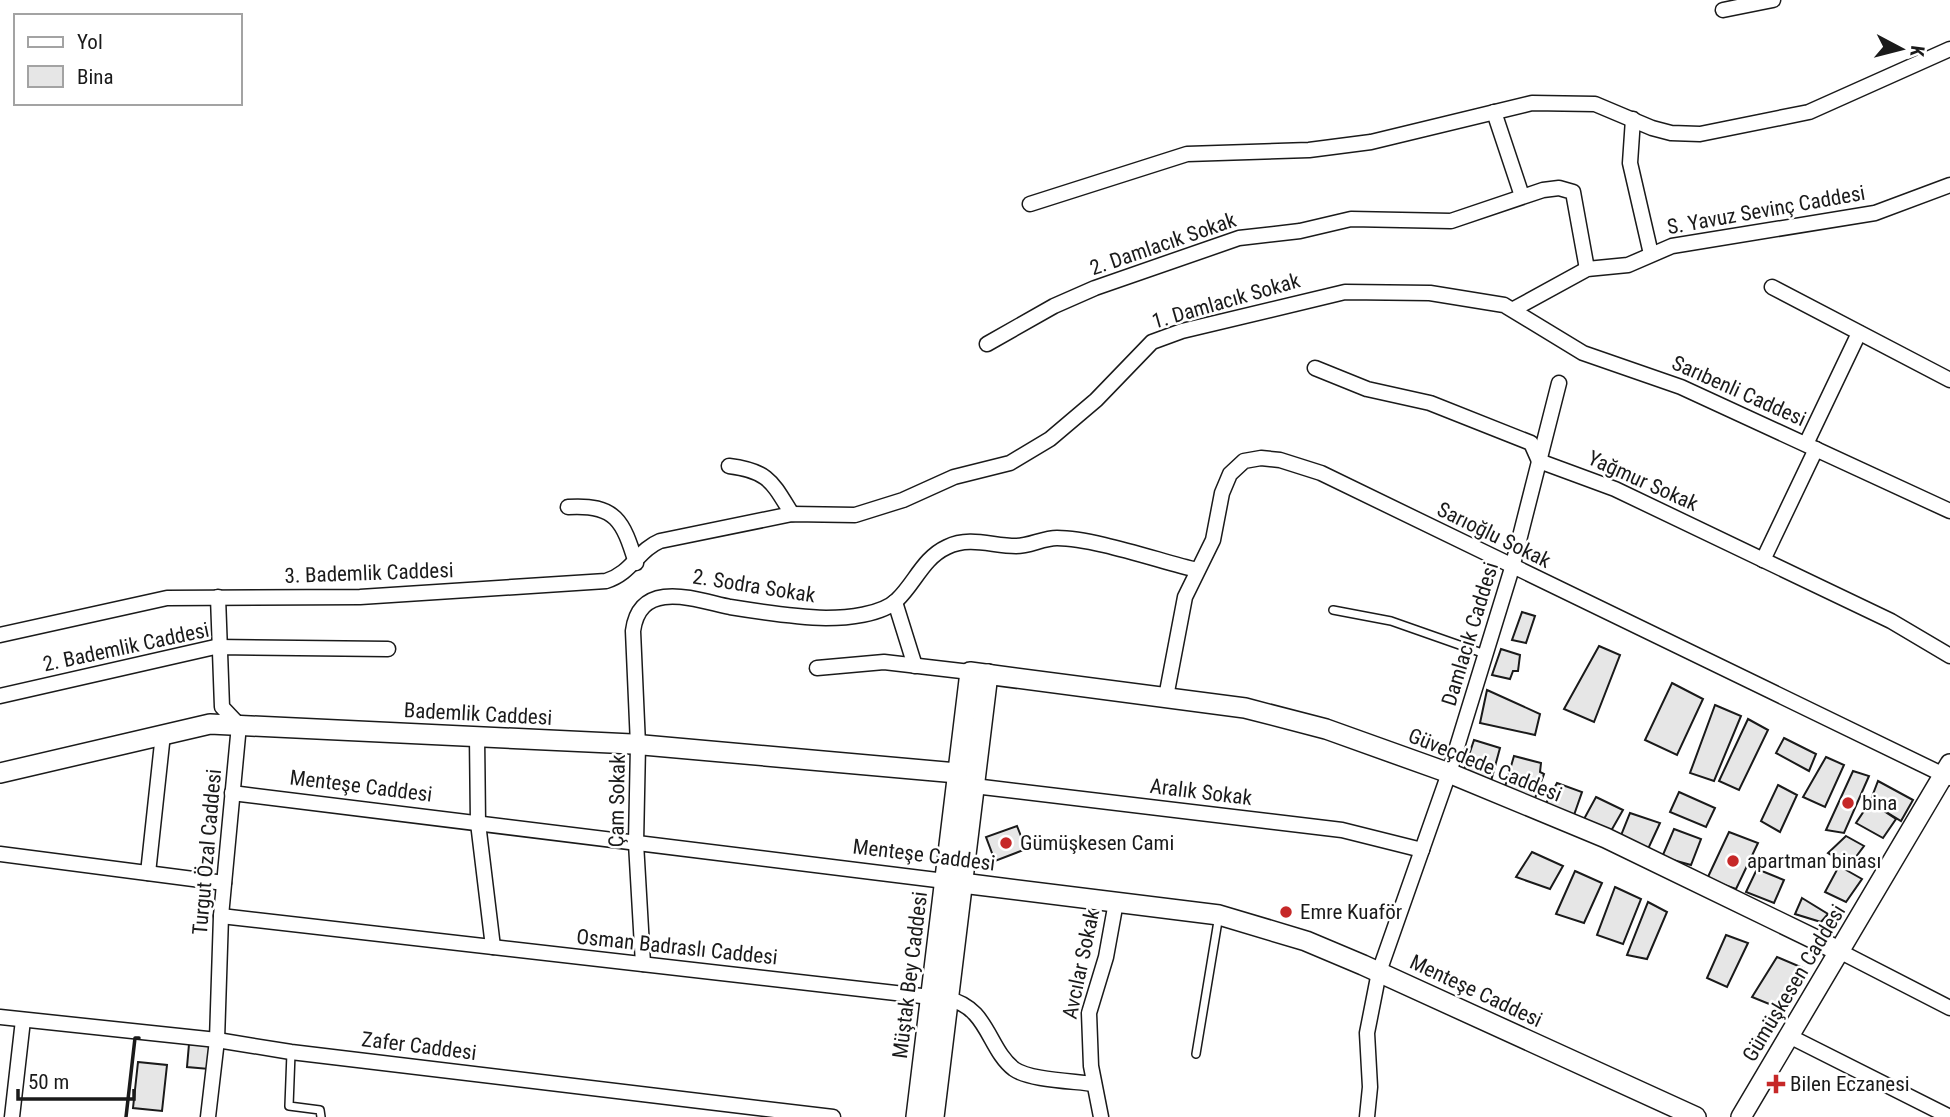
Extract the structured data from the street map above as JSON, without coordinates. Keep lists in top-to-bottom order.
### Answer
{
  "streets": {
    "street": [
      "S. Yavuz Sevinç Caddesi",
      "2. Damlacık Sokak",
      "1. Damlacık Sokak",
      "Sarıbenli Caddesi",
      "Yağmur Sokak",
      "Sarıoğlu Sokak",
      "3. Bademlik Caddesi",
      "2. Sodra Sokak",
      "Damlacık Caddesi",
      "2. Bademlik Caddesi",
      "Bademlik Caddesi",
      "Güveçdede Caddesi",
      "Menteşe Caddesi",
      "Aralık Sokak",
      "Çam Sokak",
      "Turgut Özal Caddesi",
      "Osman Badraslı Caddesi",
      "Avcılar Sokak",
      "Müştak Bey Caddesi",
      "Gümüşkesen Caddesi",
      "Zafer Caddesi"
    ]
  },
  "crossings": [
    ["S. Yavuz Sevinç Caddesi", "2. Damlacık Sokak"],
    ["S. Yavuz Sevinç Caddesi", "1. Damlacık Sokak"],
    ["S. Yavuz Sevinç Caddesi", "Sarıbenli Caddesi"],
    ["1. Damlacık Sokak", "Sarıbenli Caddesi"],
    ["1. Damlacık Sokak", "3. Bademlik Caddesi"],
    ["Yağmur Sokak", "Damlacık Caddesi"],
    ["Sarıoğlu Sokak", "Damlacık Caddesi"],
    ["Sarıoğlu Sokak", "Güveçdede Caddesi"],
    ["Sarıoğlu Sokak", "Gümüşkesen Caddesi"],
    ["2. Sodra Sokak", "Çam Sokak"],
    ["Damlacık Caddesi", "Güveçdede Caddesi"],
    ["Damlacık Caddesi", "Menteşe Caddesi"],
    ["Damlacık Caddesi", "Aralık Sokak"],
    ["Bademlik Caddesi", "Çam Sokak"],
    ["Bademlik Caddesi", "Turgut Özal Caddesi"],
    ["Bademlik Caddesi", "Müştak Bey Caddesi"],
    ["Güveçdede Caddesi", "Müştak Bey Caddesi"],
    ["Güveçdede Caddesi", "Gümüşkesen Caddesi"],
    ["Menteşe Caddesi", "Çam Sokak"],
    ["Menteşe Caddesi", "Turgut Özal Caddesi"],
    ["Menteşe Caddesi", "Avcılar Sokak"],
    ["Menteşe Caddesi", "Müştak Bey Caddesi"],
    ["Aralık Sokak", "Müştak Bey Caddesi"],
    ["Çam Sokak", "Osman Badraslı Caddesi"],
    ["Turgut Özal Caddesi", "Osman Badraslı Caddesi"],
    ["Turgut Özal Caddesi", "Zafer Caddesi"],
    ["Osman Badraslı Caddesi", "Avcılar Sokak"],
    ["Osman Badraslı Caddesi", "Müştak Bey Caddesi"]
  ],
  "places": {
    "other": [
      "bina",
      "Gümüşkesen Cami",
      "apartman binası",
      "Emre Kuaför"
    ],
    "health": ["Bilen Eczanesi"]
  },
  "legend": ["Yol", "Bina"],
  "scale_bar": "50 m",
  "north": "right"
}
